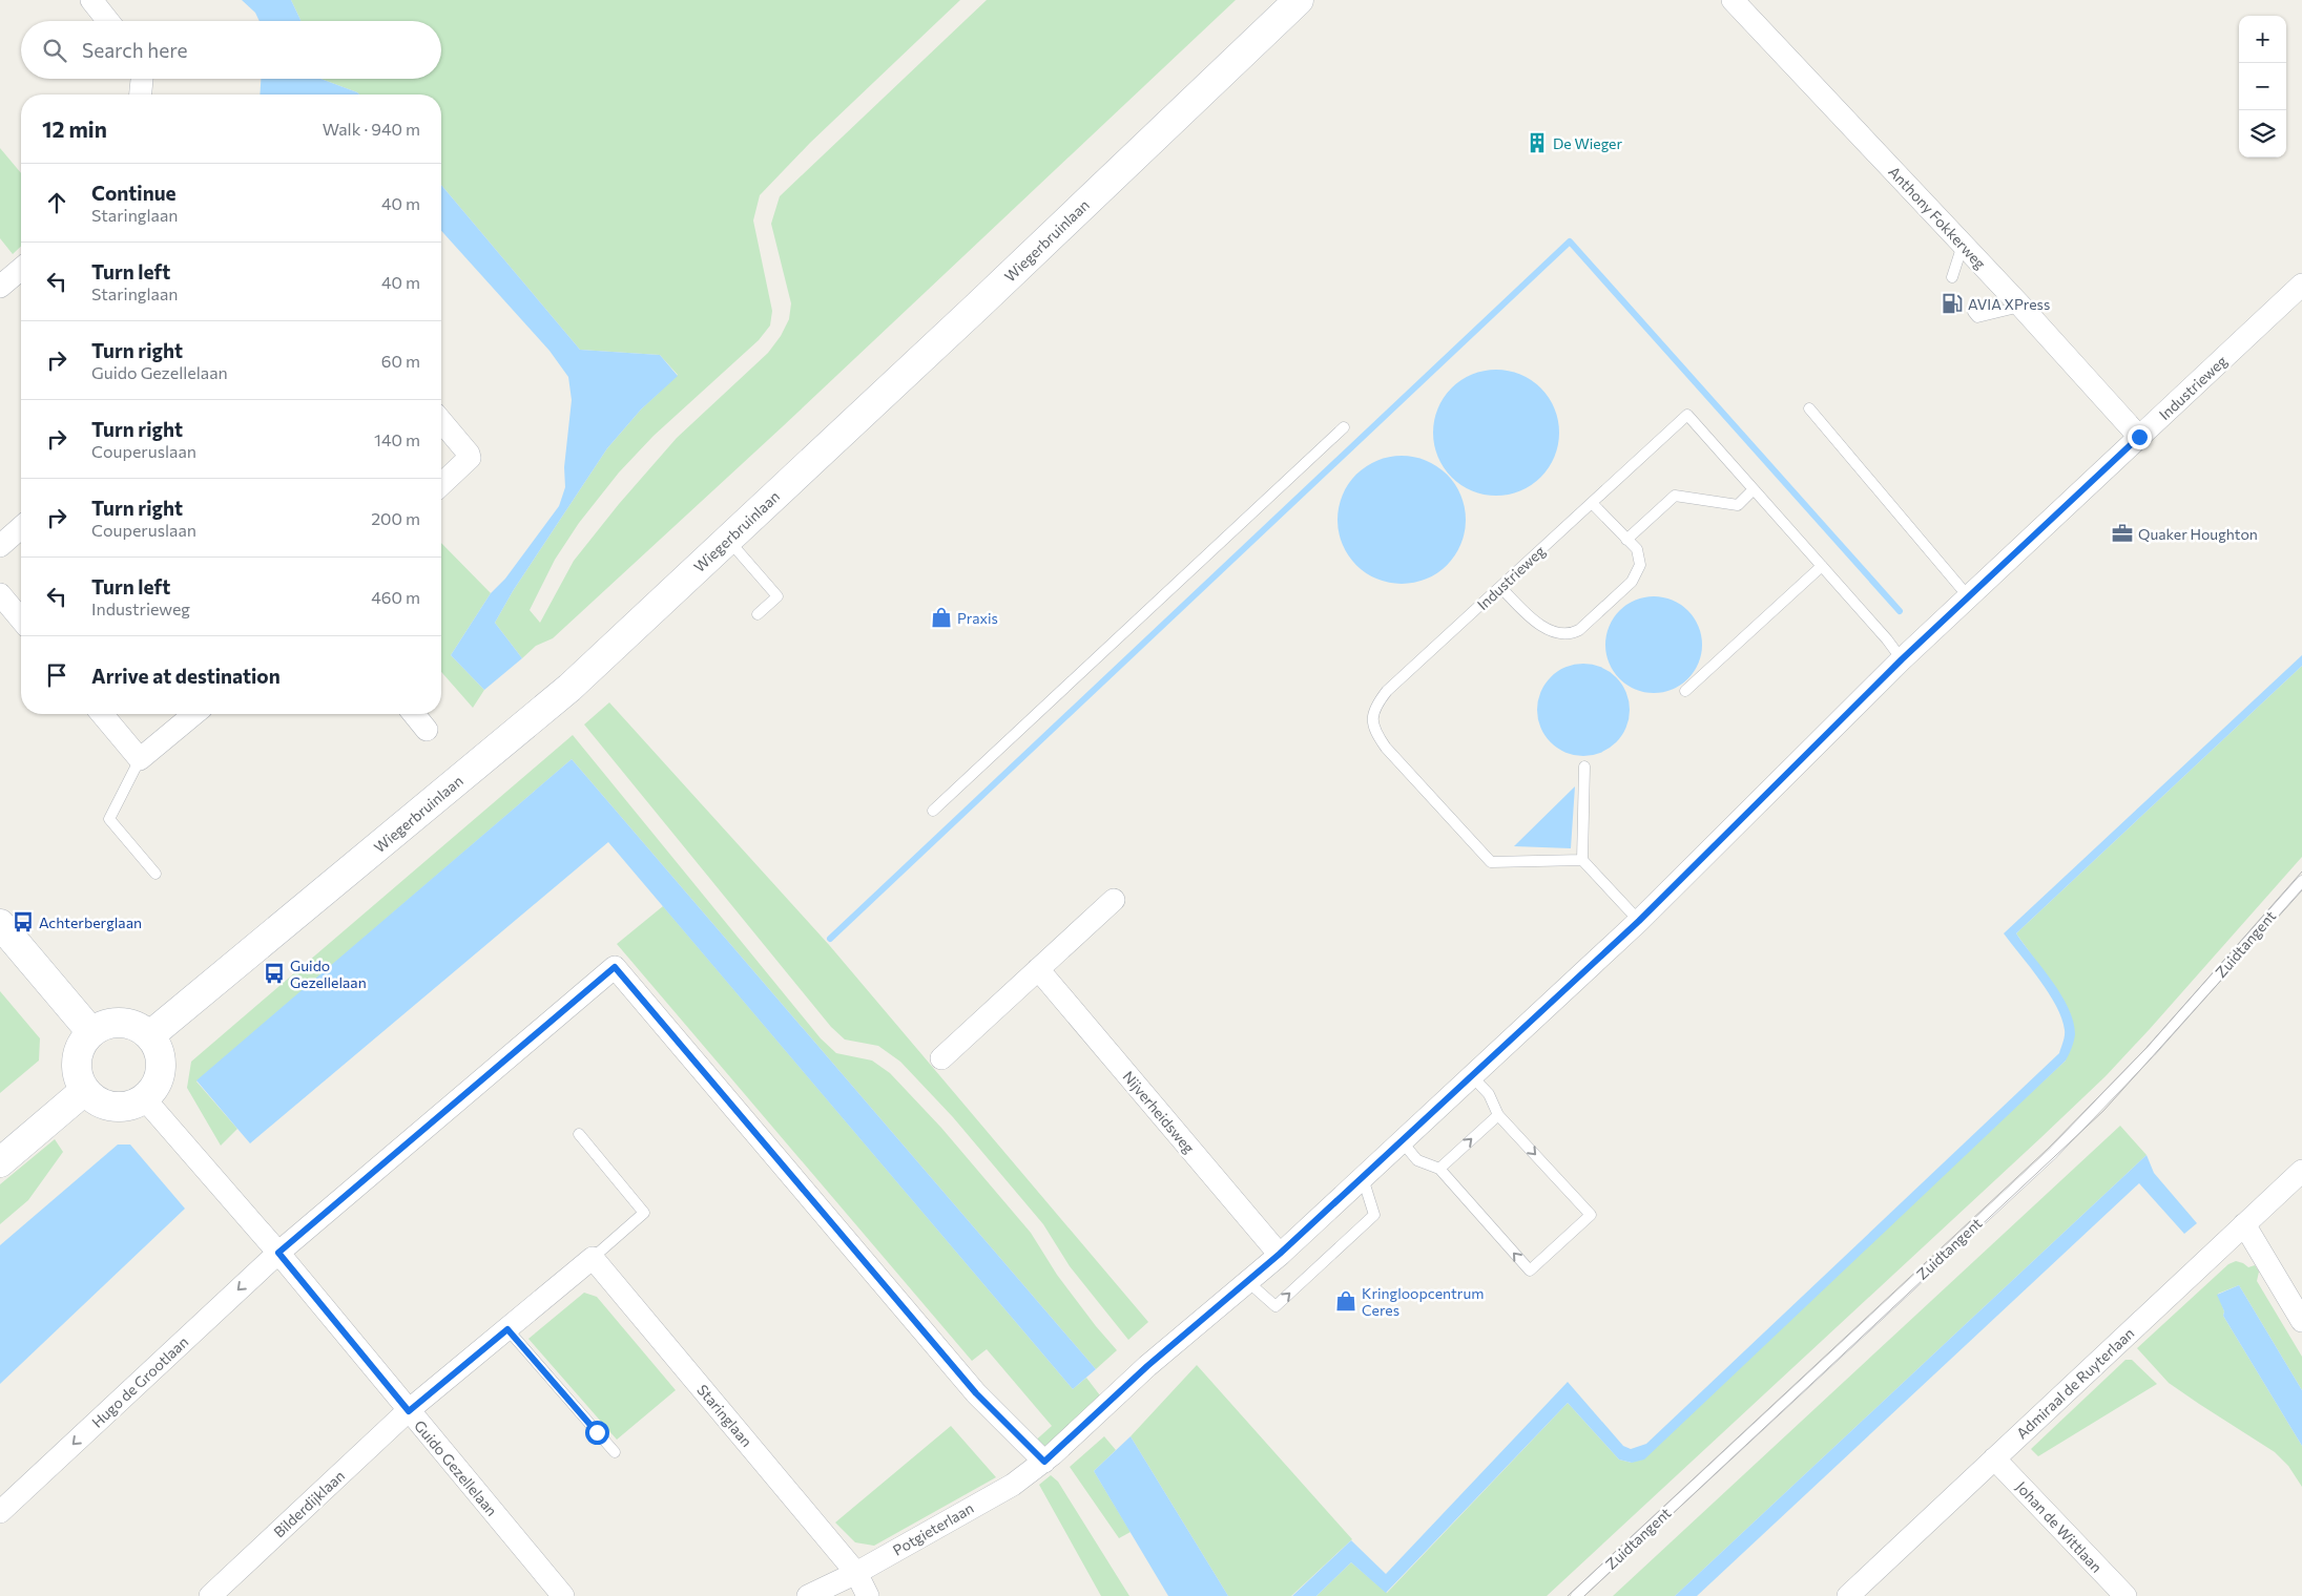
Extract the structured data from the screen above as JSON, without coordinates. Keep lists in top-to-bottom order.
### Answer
{
  "streets": {
    "street": [
      "Anthony Fokkerweg",
      "Wiegerbruinlaan",
      "Industrieweg",
      "Nijverheidsweg",
      "Hugo de Grootlaan",
      "Admiraal de Ruyterlaan",
      "Staringlaan",
      "Guido Gezellelaan",
      "Bilderdijklaan",
      "Johan de Wittlaan",
      "Potgieterlaan"
    ],
    "lane": ["Zuidtangent"]
  },
  "crossings": [
    ["Anthony Fokkerweg", "Industrieweg"],
    ["Wiegerbruinlaan", "Guido Gezellelaan"],
    ["Industrieweg", "Nijverheidsweg"],
    ["Industrieweg", "Hugo de Grootlaan"],
    ["Industrieweg", "Potgieterlaan"],
    ["Hugo de Grootlaan", "Guido Gezellelaan"],
    ["Hugo de Grootlaan", "Potgieterlaan"],
    ["Admiraal de Ruyterlaan", "Johan de Wittlaan"],
    ["Staringlaan", "Potgieterlaan"],
    ["Guido Gezellelaan", "Bilderdijklaan"]
  ],
  "places": {
    "building": ["De Wieger"],
    "fuel station": ["AVIA XPress"],
    "office": ["Quaker Houghton"],
    "shop": ["Praxis", "Kringloopcentrum Ceres"],
    "bus stop": ["Achterberglaan", "Guido Gezellelaan"]
  },
  "page": {
    "map_buttons": ["+", "−"],
    "search": "Search here",
    "heading": ["12 min", "Walk · 940 m"],
    "list": [
      ["Continue", "Staringlaan", "40 m"],
      ["Turn left", "Staringlaan", "40 m"],
      ["Turn right", "Guido Gezellelaan", "60 m"],
      ["Turn right", "Couperuslaan", "140 m"],
      ["Turn right", "Couperuslaan", "200 m"],
      ["Turn left", "Industrieweg", "460 m"],
      "Arrive at destination"
    ]
  }
}
